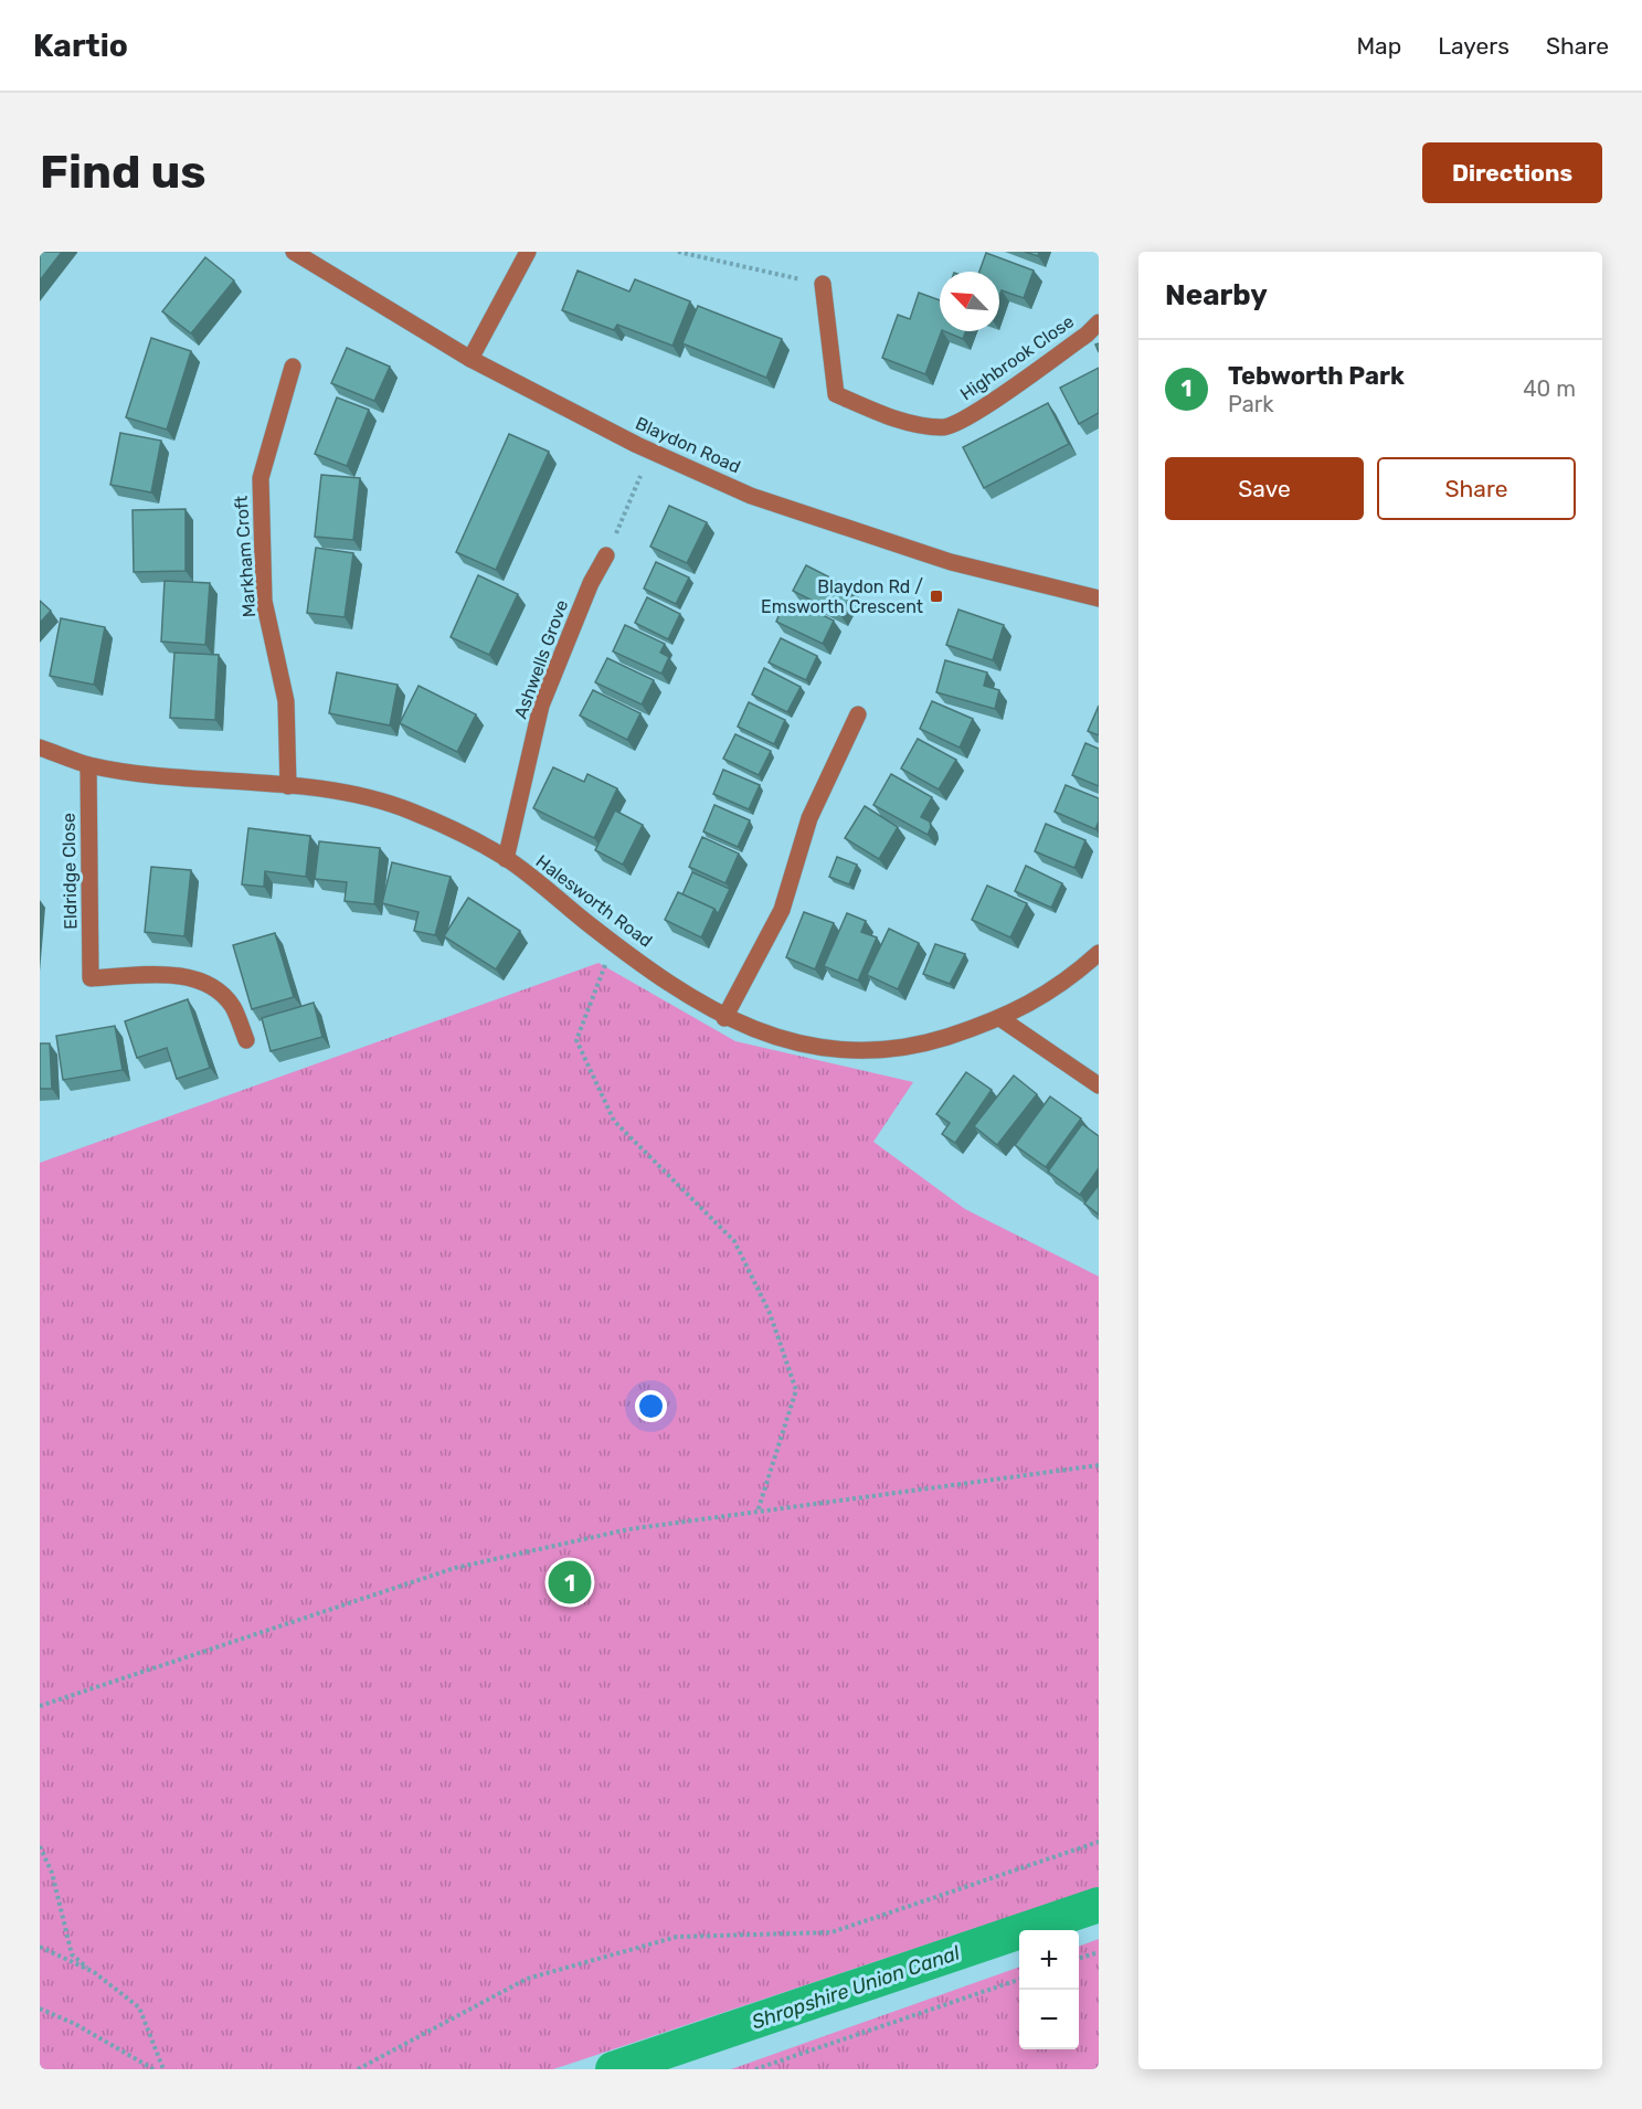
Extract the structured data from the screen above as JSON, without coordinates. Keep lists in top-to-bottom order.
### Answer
{
  "streets": {
    "street": [
      "Highbrook Close",
      "Blaydon Road",
      "Markham Croft",
      "Ashwells Grove",
      "Eldridge Close",
      "Halesworth Road"
    ]
  },
  "crossings": [
    ["Markham Croft", "Halesworth Road"],
    ["Ashwells Grove", "Halesworth Road"],
    ["Eldridge Close", "Halesworth Road"]
  ],
  "water": ["Shropshire Union Canal"],
  "places": {
    "transit": ["Blaydon Rd / Emsworth Crescent"]
  },
  "north": "top left",
  "page": {
    "header": "Kartio",
    "nav": ["Map", "Layers", "Share"],
    "buttons": [
      "Directions",
      ["Save", "Share"]
    ],
    "title": "Find us",
    "heading": "Nearby",
    "list": [
      {
        "mark": "1",
        "name": "Tebworth Park",
        "note": "Park",
        "value": "40 m"
      }
    ],
    "pins": "1",
    "map_buttons": ["+", "−"]
  }
}
